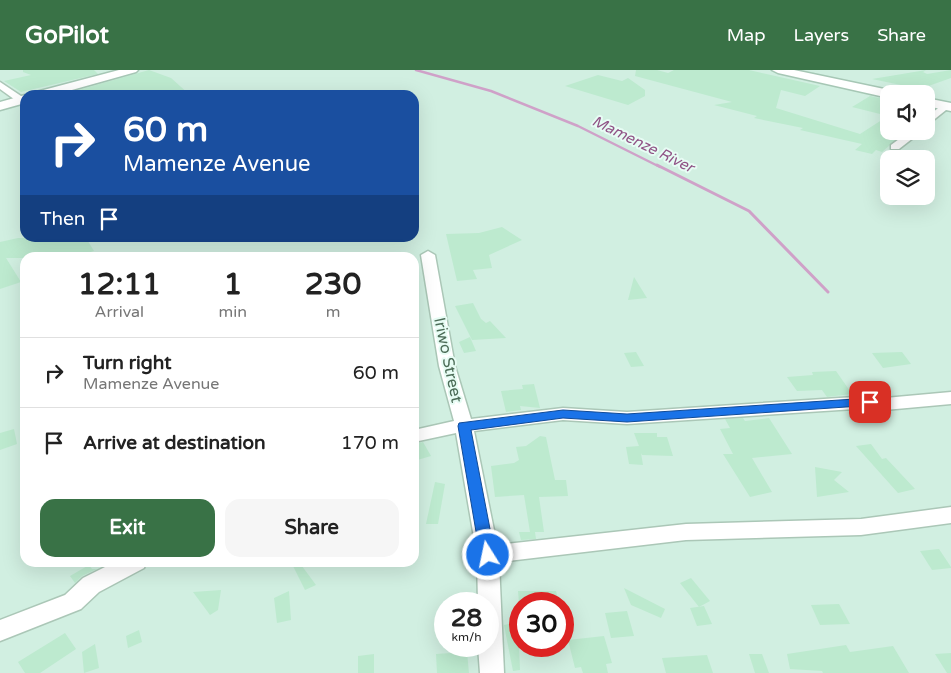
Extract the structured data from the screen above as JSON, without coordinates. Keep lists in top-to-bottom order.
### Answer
{
  "streets": {
    "street": ["Iriwo Street"]
  },
  "water": ["Mamenze River"],
  "page": {
    "header": "GoPilot",
    "nav": ["Map", "Layers", "Share"],
    "turn": ["60 m", "Mamenze Avenue"],
    "then": "Then",
    "eta": [
      "12:11",
      "Arrival",
      "1",
      "min",
      "230",
      "m"
    ],
    "list": [
      {
        "name": "Turn right",
        "note": "Mamenze Avenue",
        "value": "60 m"
      },
      {
        "name": "Arrive at destination",
        "value": "170 m"
      }
    ],
    "buttons": ["Exit", "Share"],
    "speed": "28 km/h",
    "limit": "30"
  }
}
